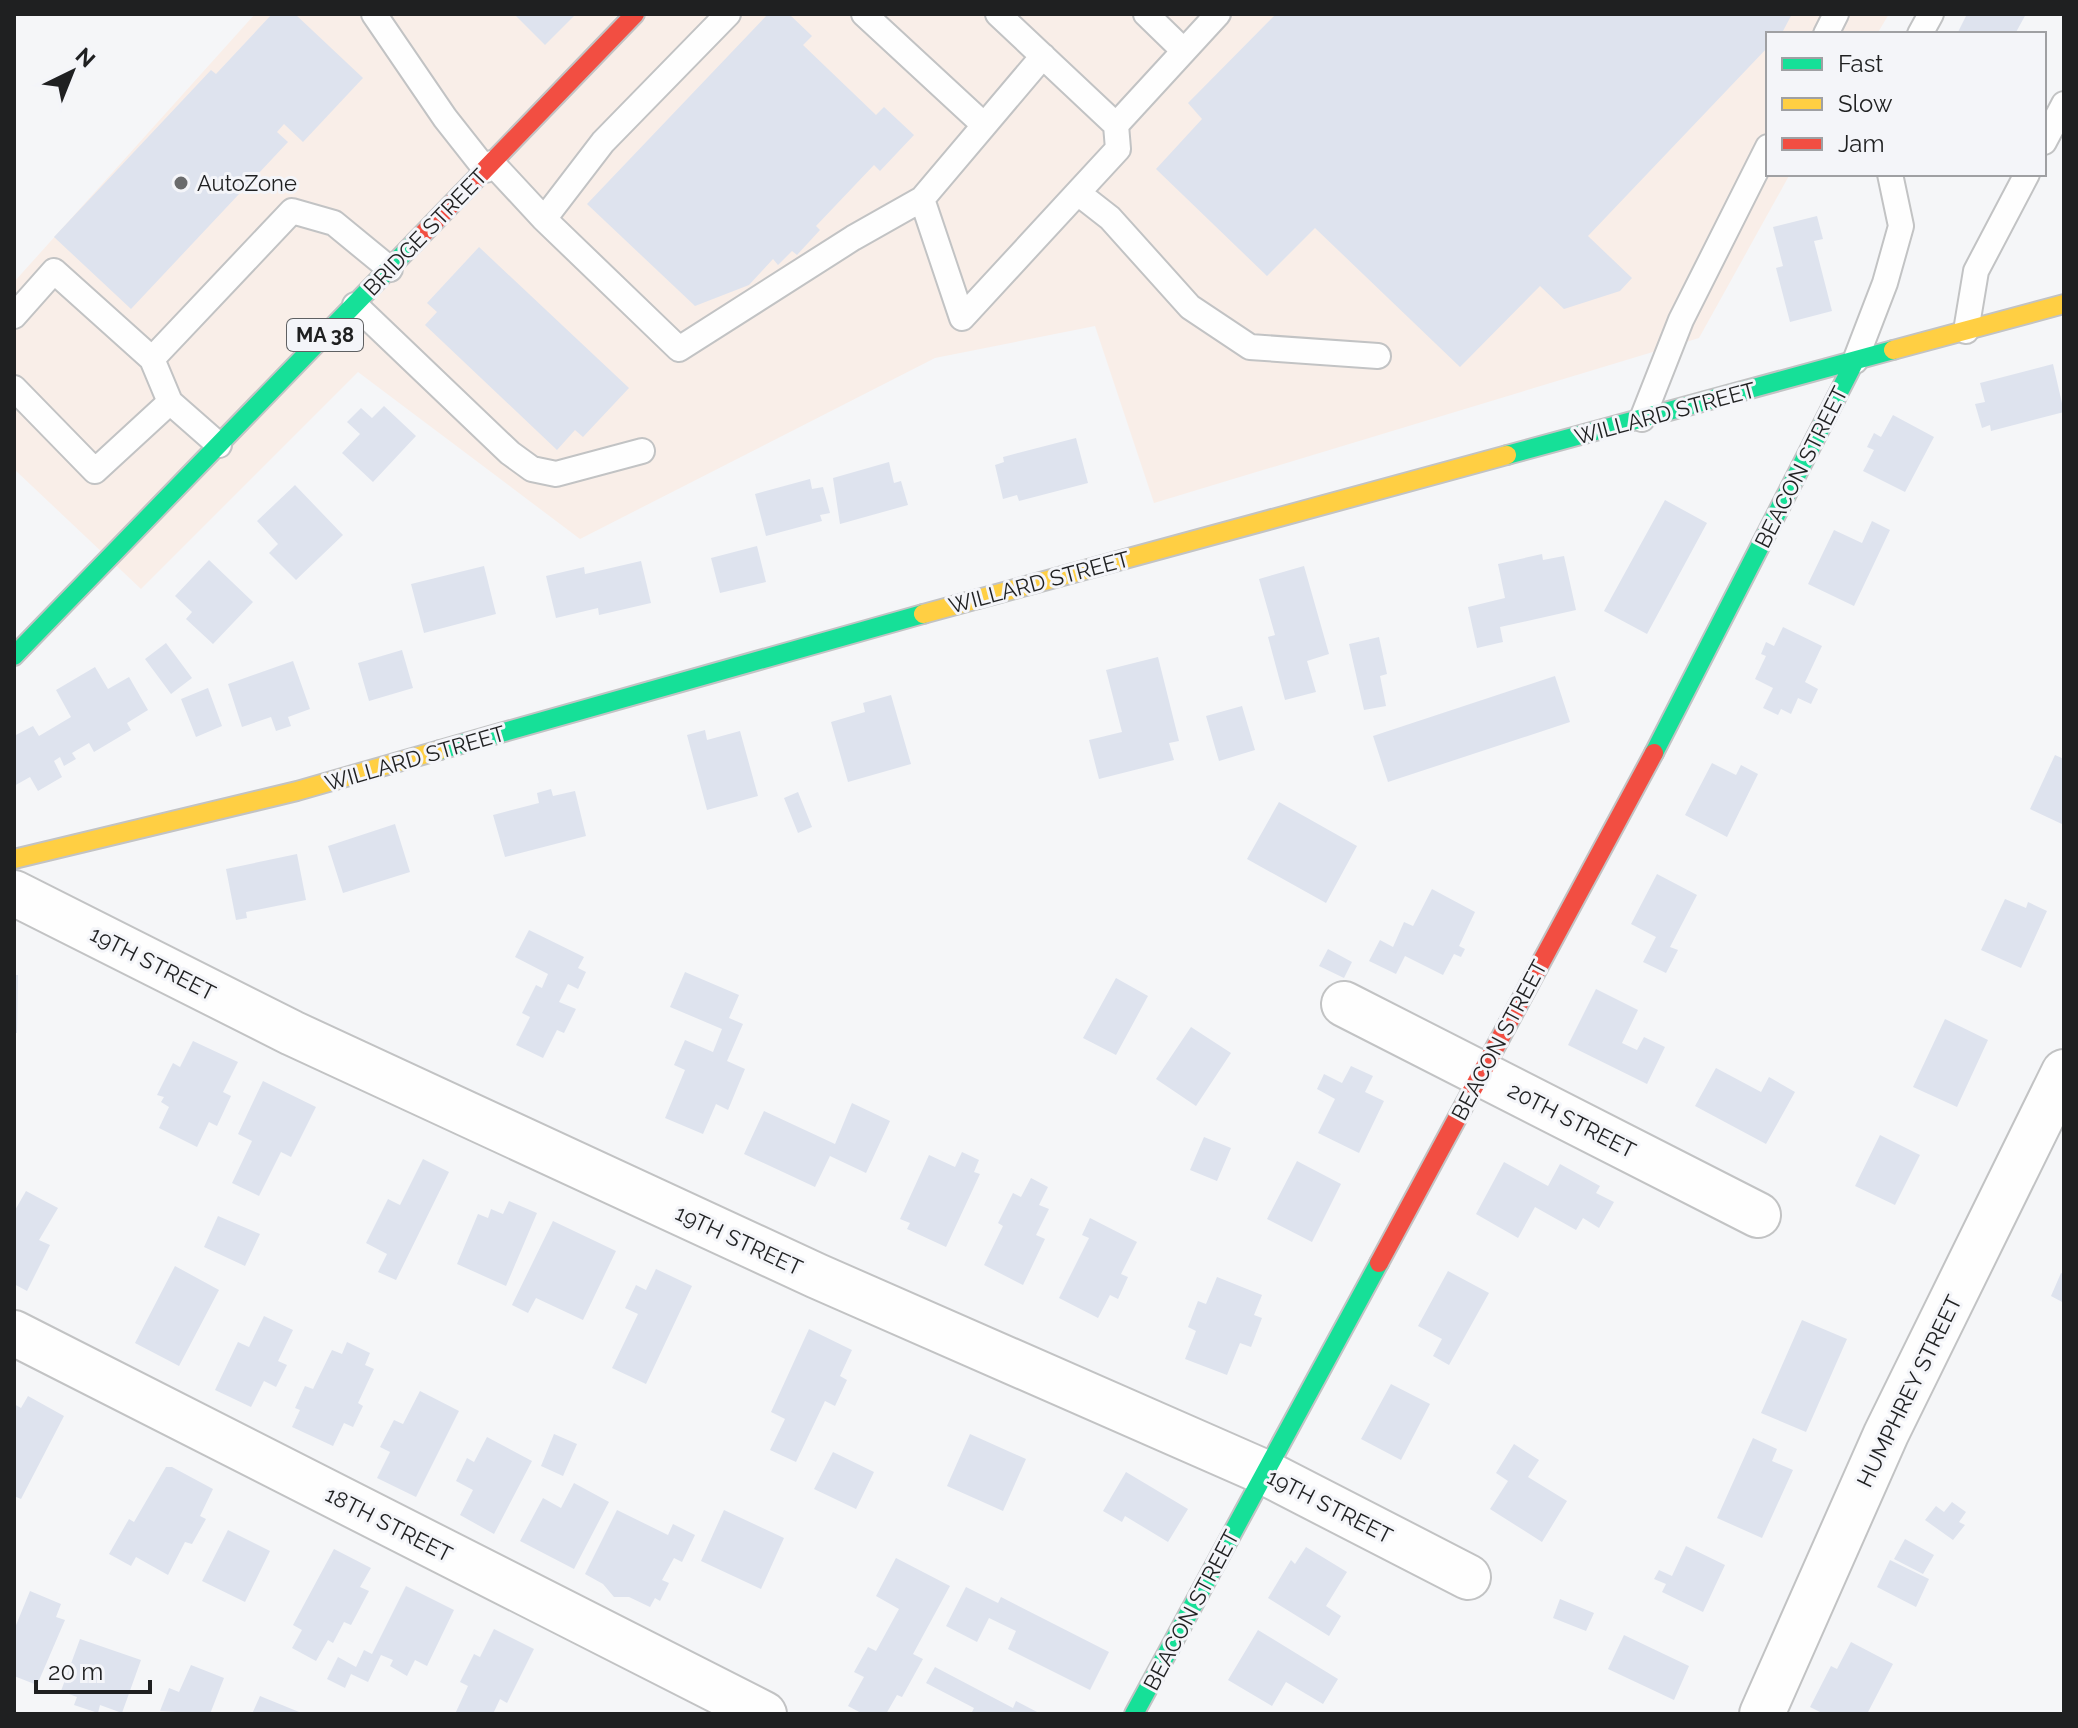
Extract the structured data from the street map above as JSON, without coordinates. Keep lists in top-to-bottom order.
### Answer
{
  "streets": {
    "main road": [
      "BRIDGE STREET",
      "MA 38",
      "WILLARD STREET",
      "BEACON STREET"
    ],
    "street": [
      "19TH STREET",
      "20TH STREET",
      "HUMPHREY STREET",
      "18TH STREET"
    ]
  },
  "crossings": [
    ["WILLARD STREET", "BEACON STREET"],
    ["BEACON STREET", "19TH STREET"],
    ["BEACON STREET", "20TH STREET"]
  ],
  "places": ["AutoZone"],
  "legend": ["Fast", "Slow", "Jam"],
  "scale_bar": "20 m",
  "north": "top right"
}
